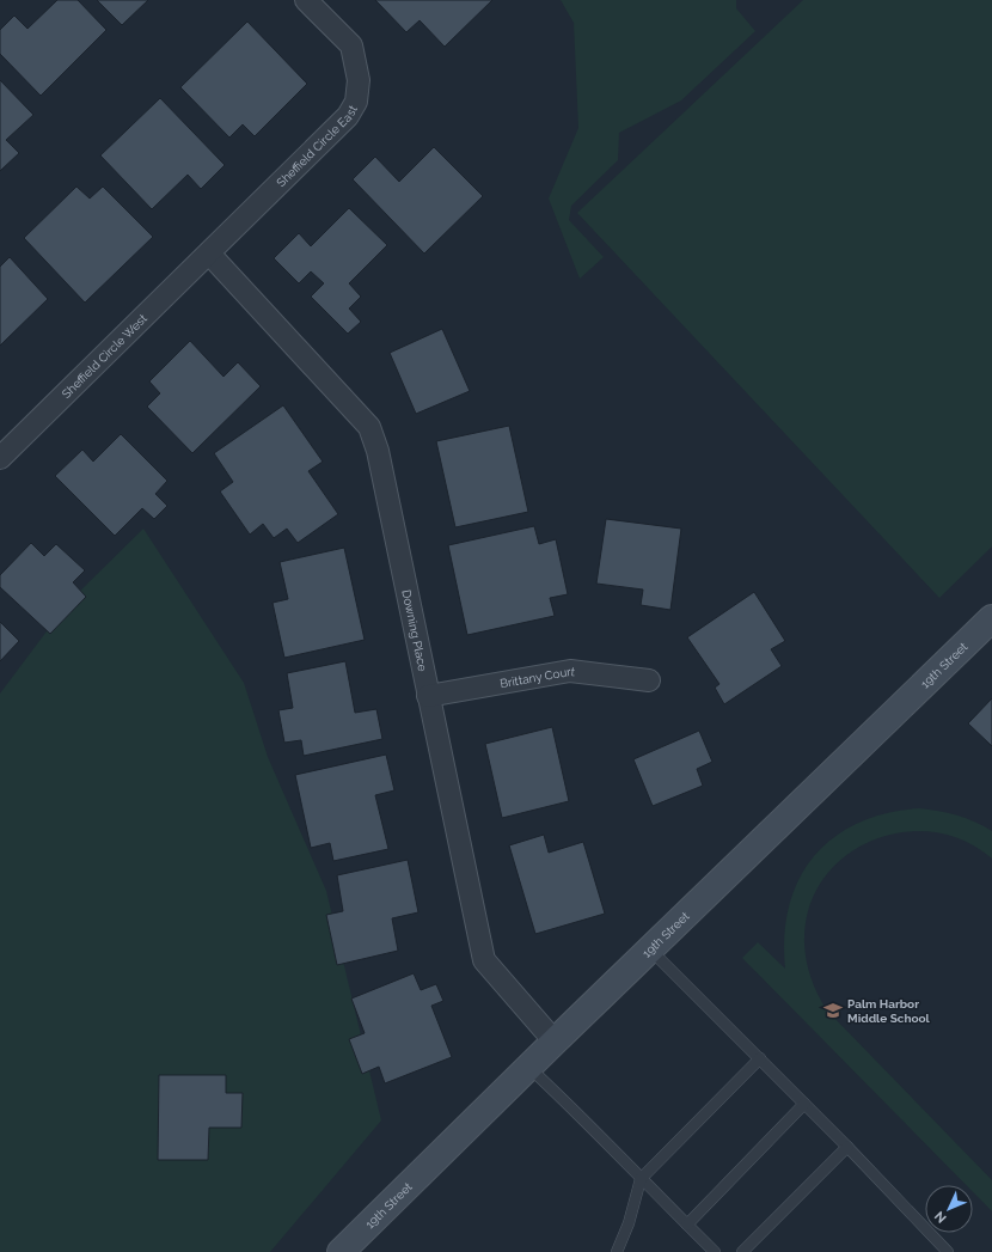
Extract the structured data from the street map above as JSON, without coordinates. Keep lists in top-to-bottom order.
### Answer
{
  "streets": {
    "street": [
      "Sheffield Circle East",
      "Sheffield Circle West",
      "Downing Place",
      "19th Street",
      "Brittany Court"
    ]
  },
  "crossings": [
    ["Sheffield Circle East", "Sheffield Circle West"],
    ["Sheffield Circle East", "Downing Place"],
    ["Sheffield Circle West", "Downing Place"],
    ["Downing Place", "19th Street"],
    ["Downing Place", "Brittany Court"]
  ],
  "places": {
    "school or university": ["Palm Harbor Middle School"]
  },
  "north": "bottom left"
}
